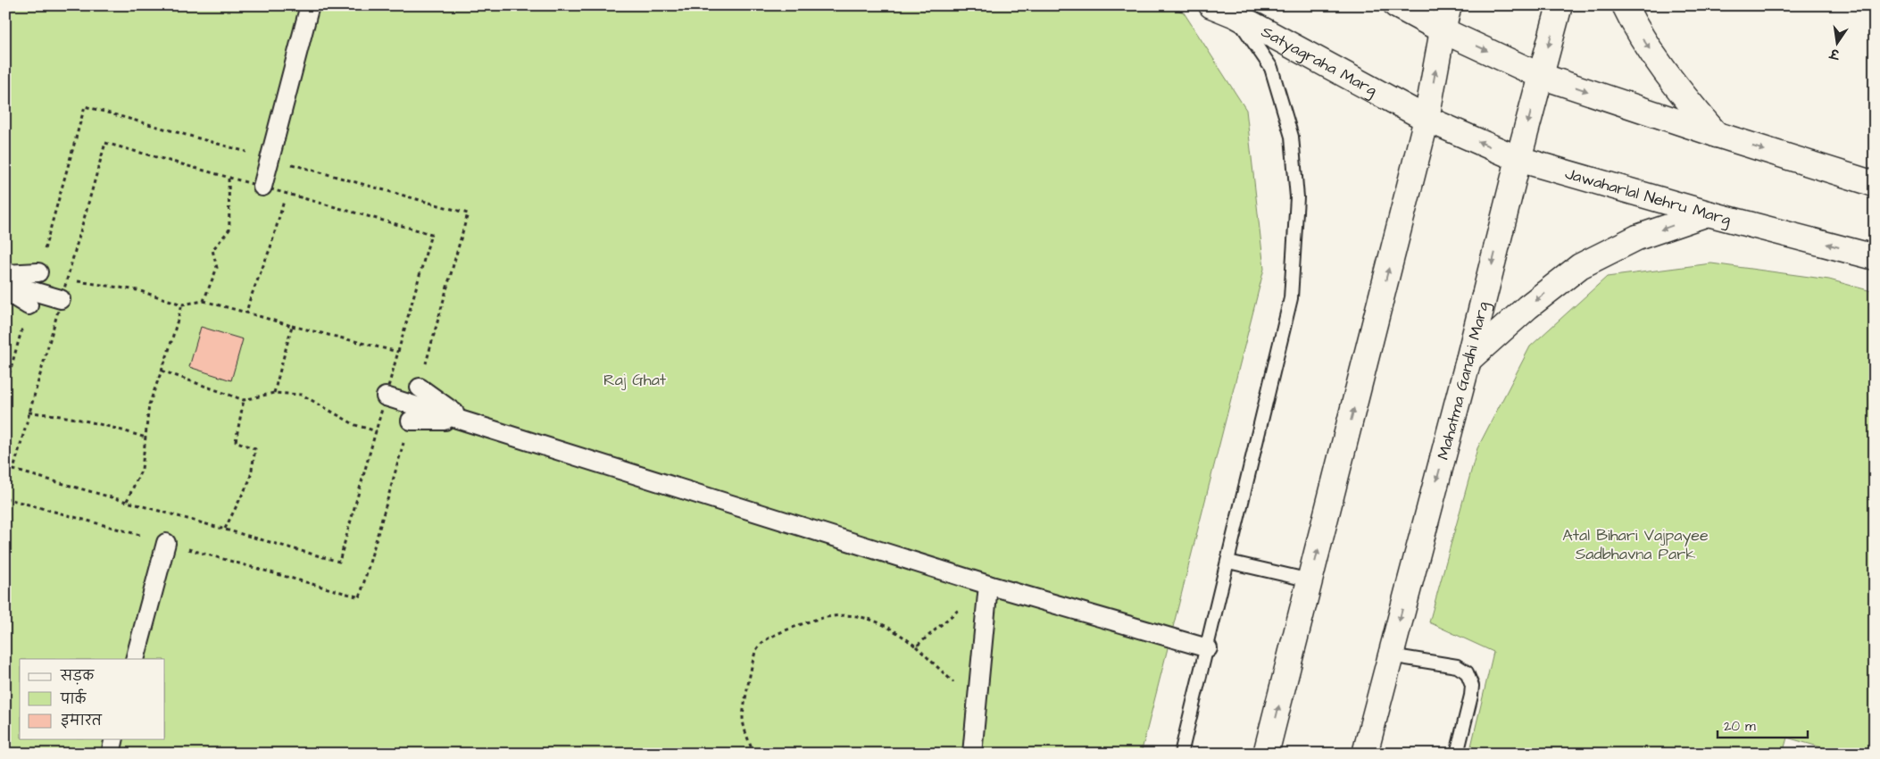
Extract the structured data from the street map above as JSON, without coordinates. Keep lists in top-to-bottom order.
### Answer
{
  "streets": {
    "main road": ["Satyagraha Marg", "Jawaharlal Nehru Marg", "Mahatma Gandhi Marg"]
  },
  "crossings": [
    ["Satyagraha Marg", "Jawaharlal Nehru Marg"],
    ["Jawaharlal Nehru Marg", "Mahatma Gandhi Marg"]
  ],
  "parks": ["Raj Ghat", "Atal Bihari Vajpayee Sadbhavna Park"],
  "legend": ["सड़क", "पार्क", "इमारत"],
  "scale_bar": "20 m",
  "north": "bottom"
}
